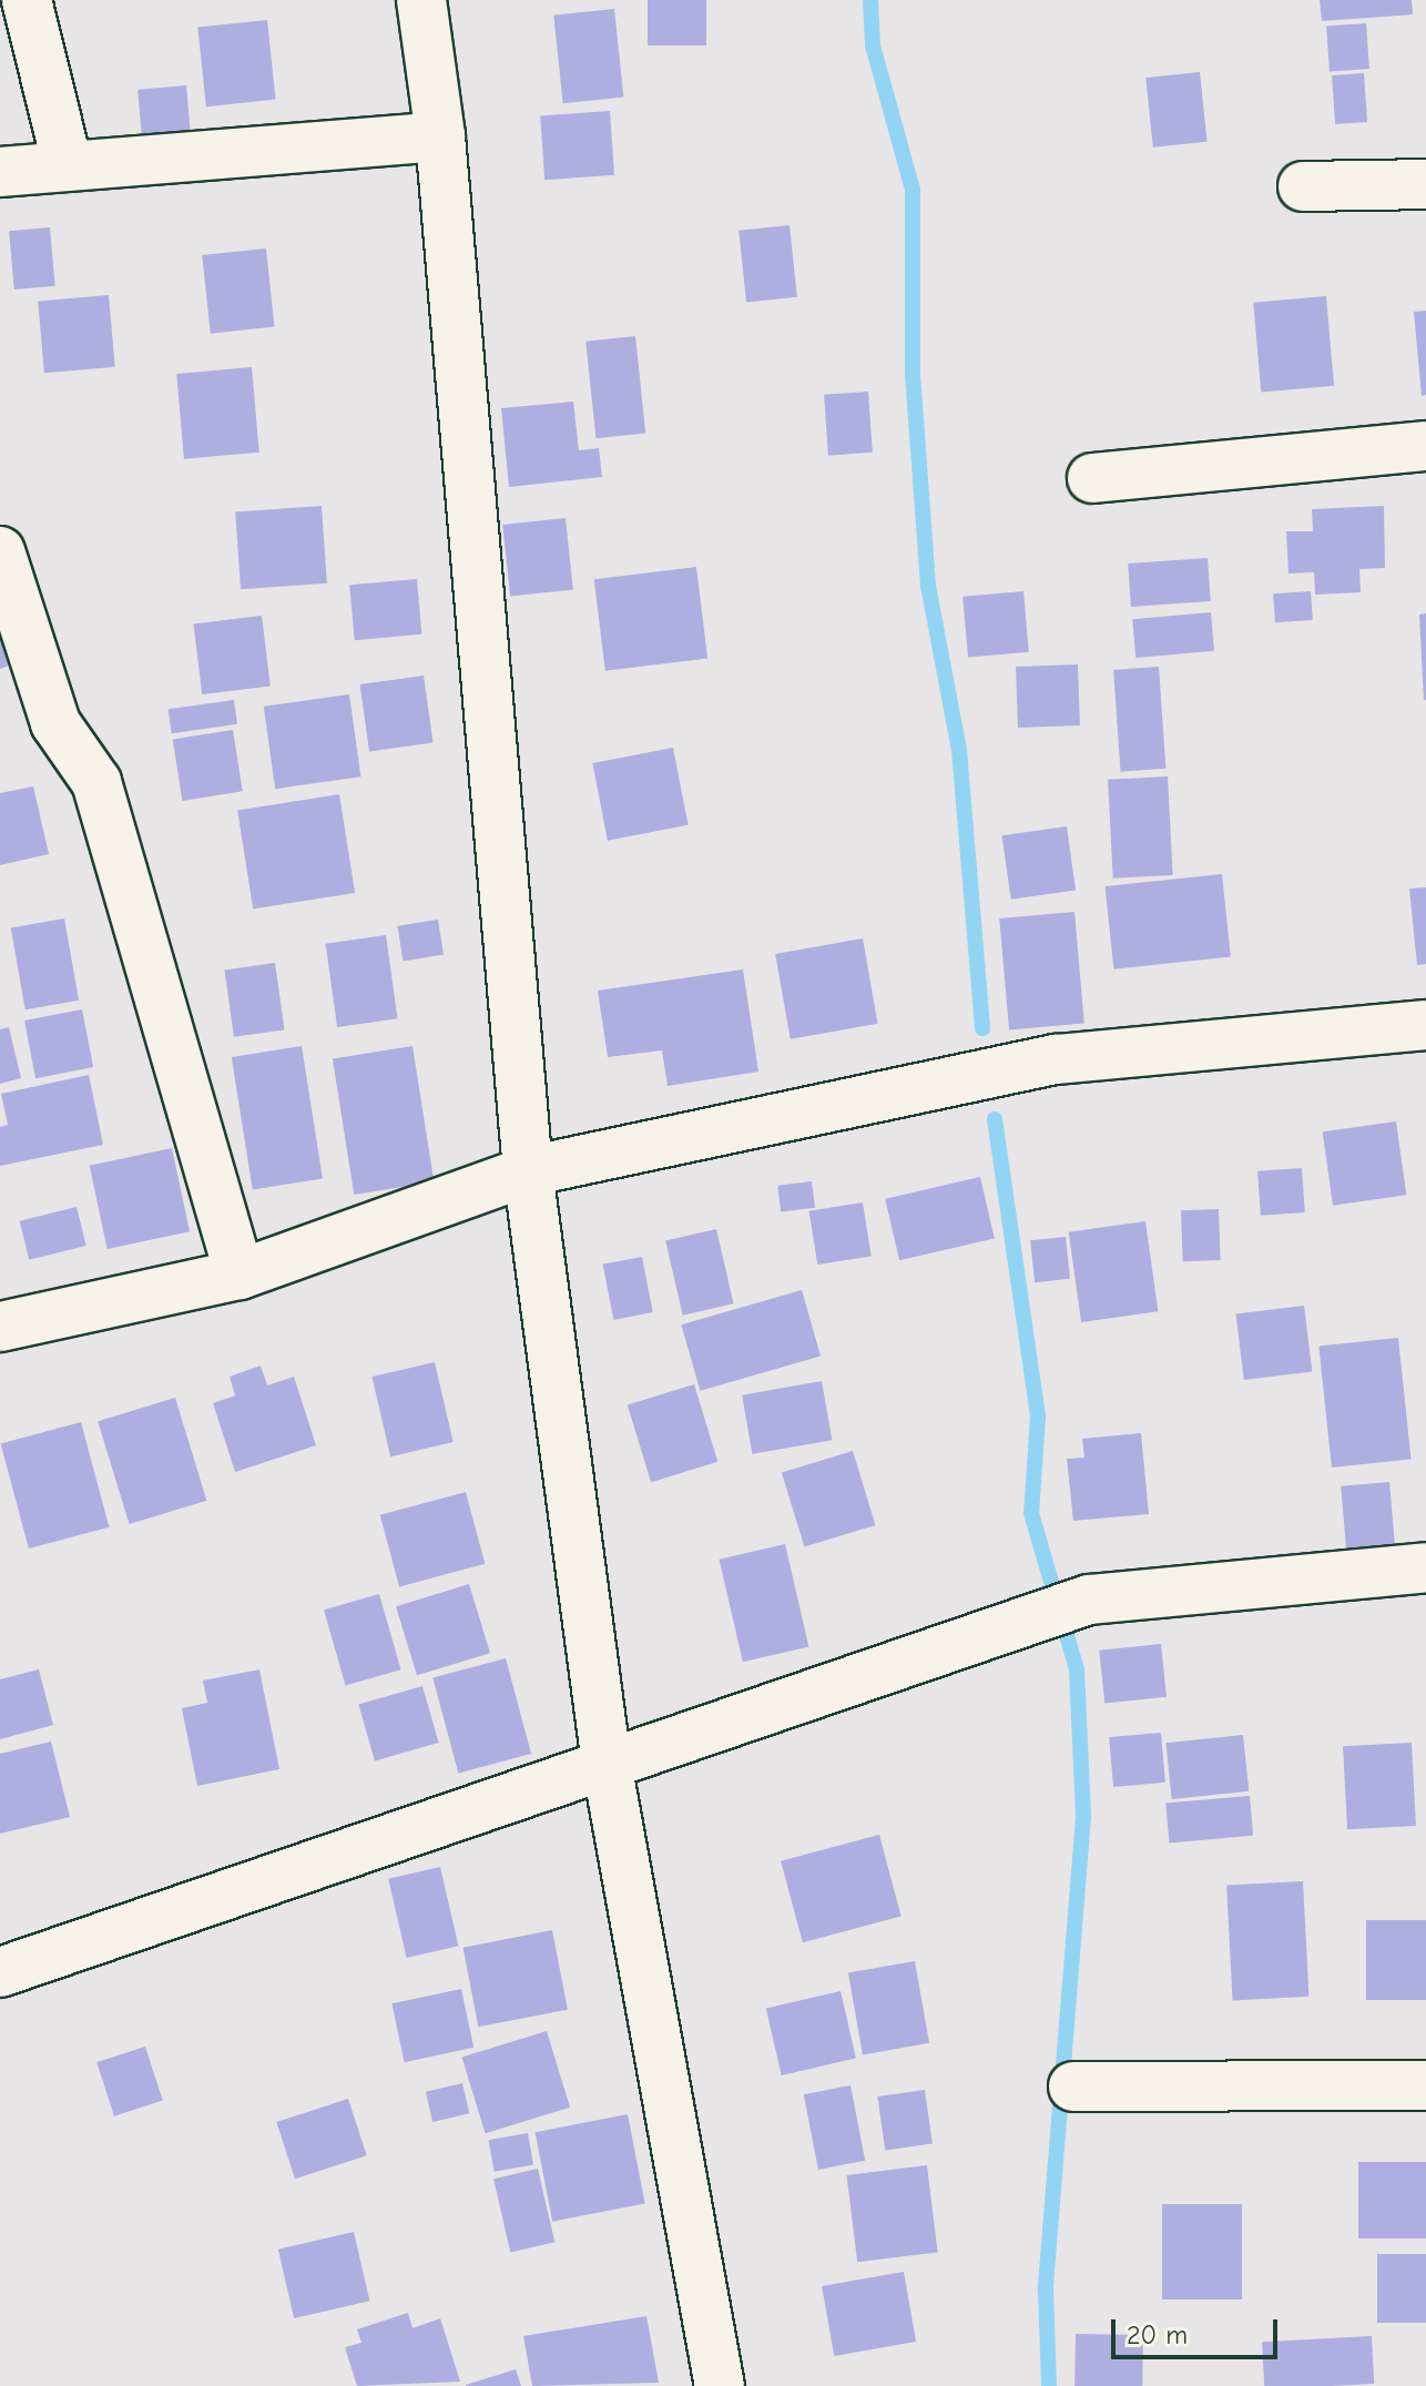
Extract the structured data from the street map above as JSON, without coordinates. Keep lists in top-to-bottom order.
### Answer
{
  "scale_bar": "20 m"
}
